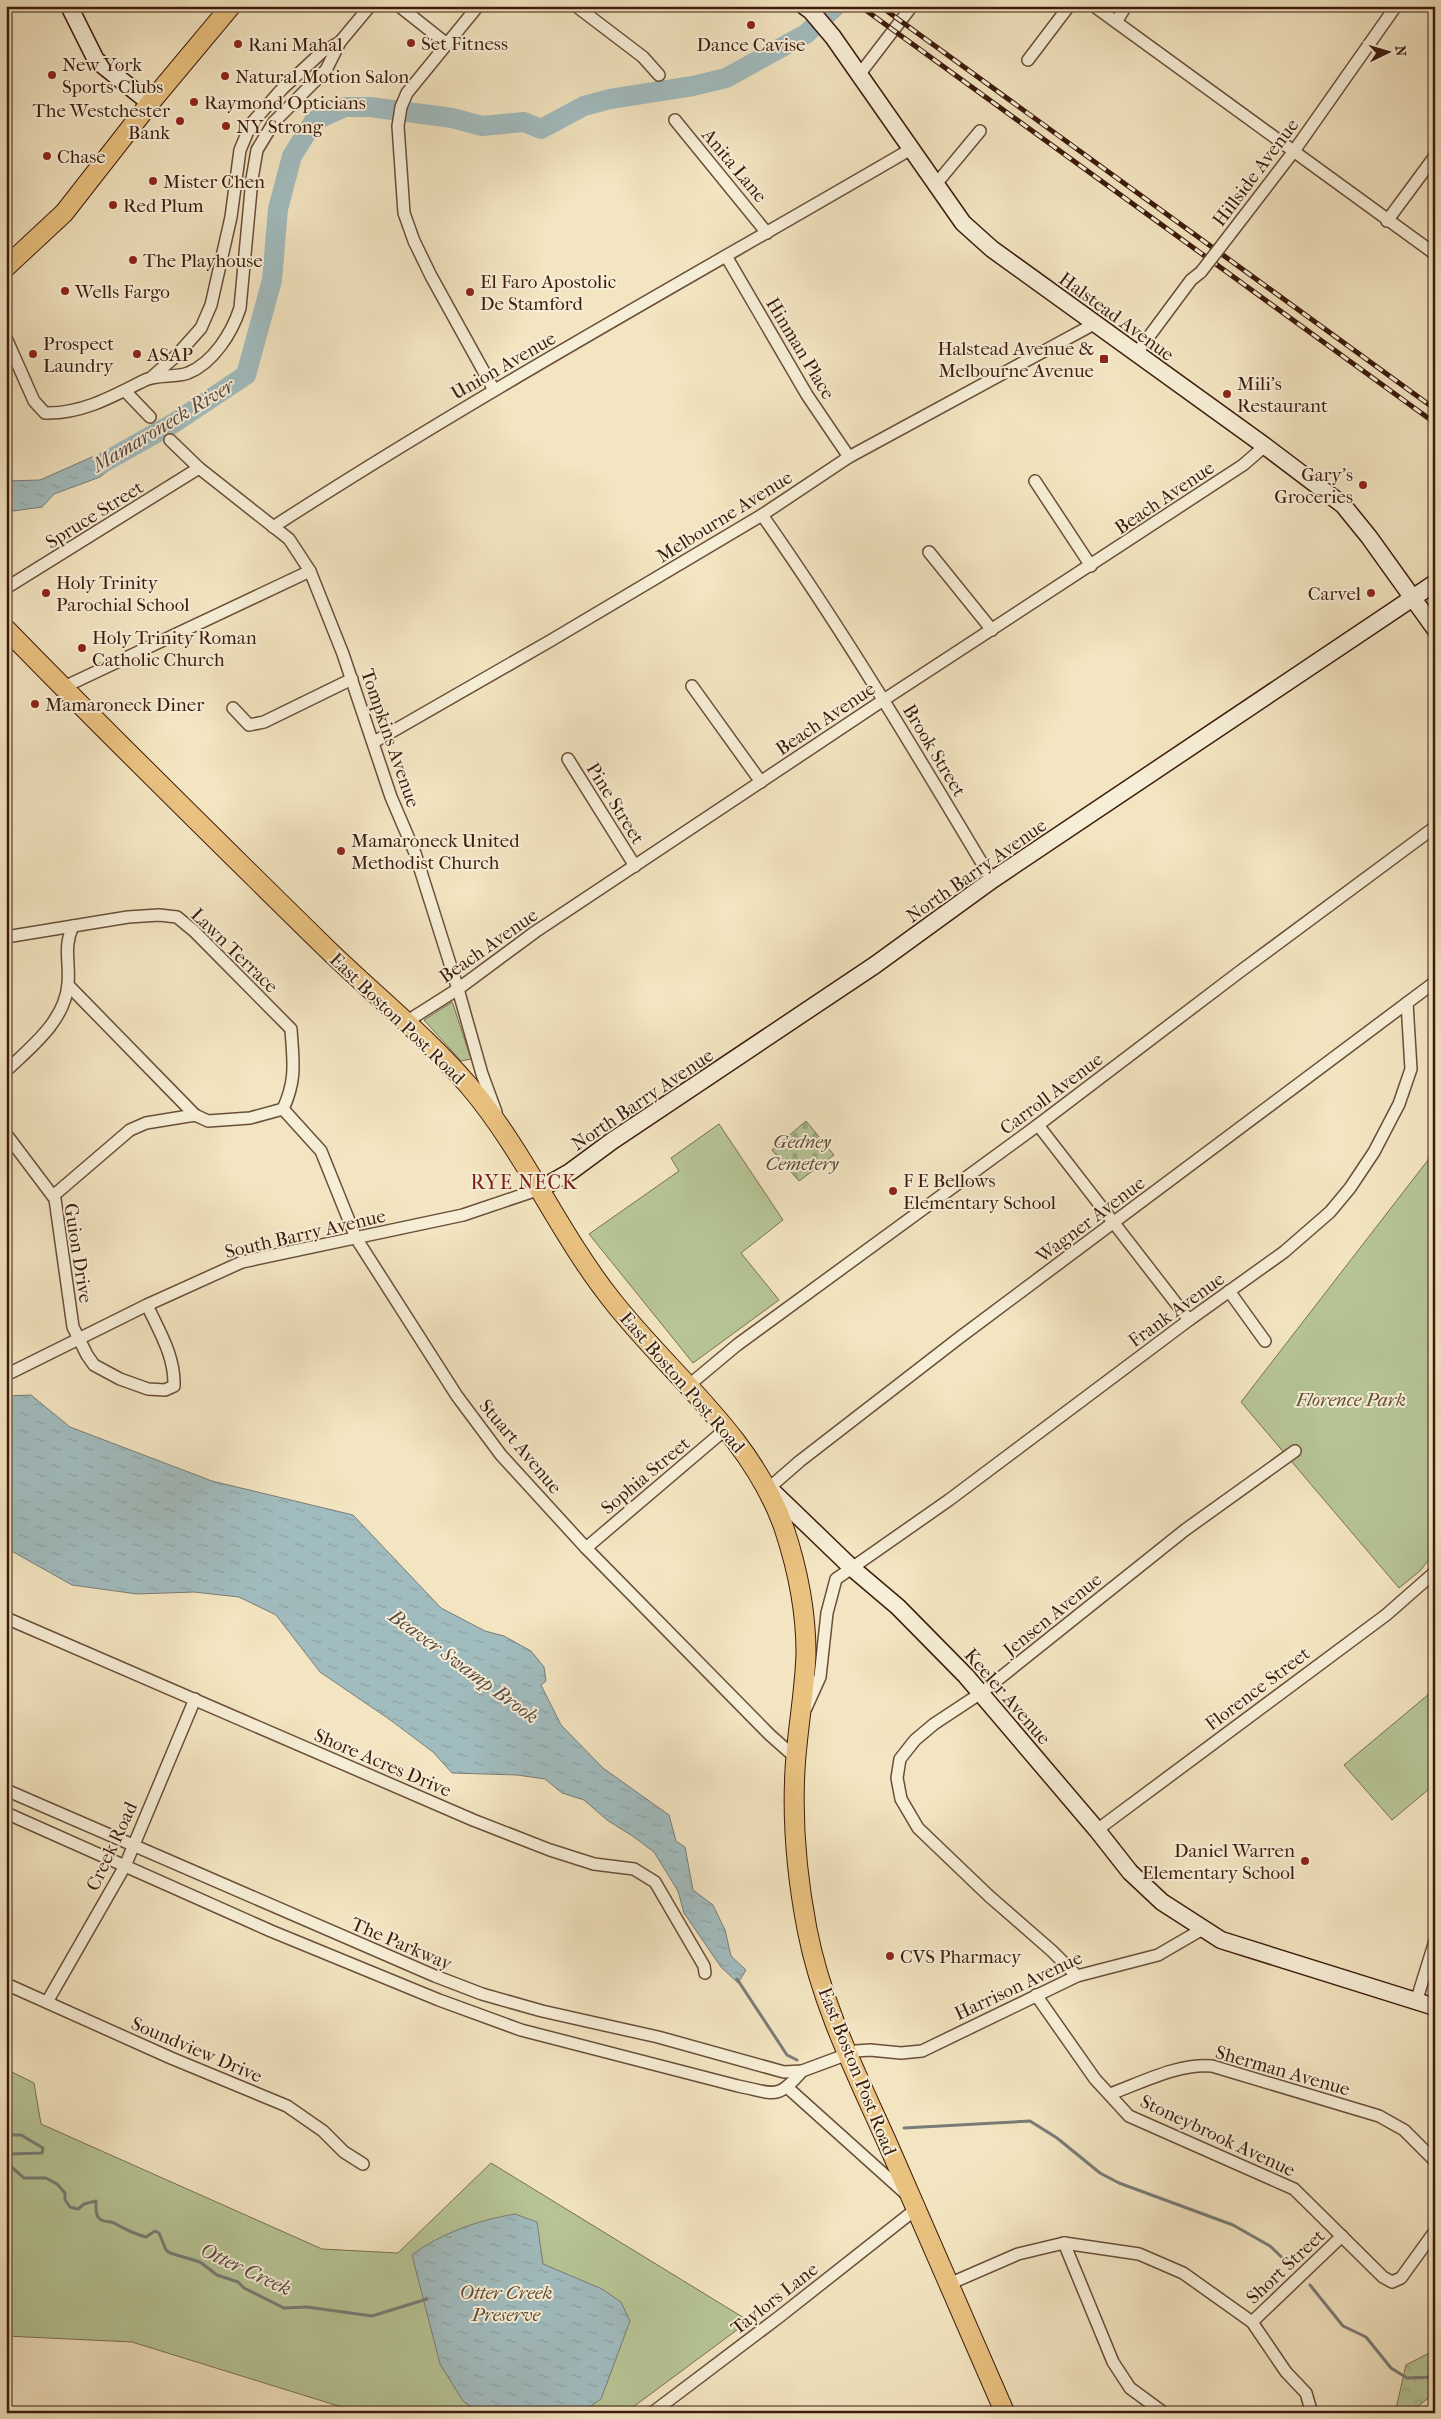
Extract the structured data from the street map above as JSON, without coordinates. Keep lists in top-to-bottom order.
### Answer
{
  "streets": {
    "main road": ["East Boston Post Road"],
    "street": [
      "Anita Lane",
      "Hillside Avenue",
      "Halstead Avenue",
      "Hinman Place",
      "Union Avenue",
      "Beach Avenue",
      "Spruce Street",
      "Melbourne Avenue",
      "Tompkins Avenue",
      "Brook Street",
      "Pine Street",
      "North Barry Avenue",
      "Lawn Terrace",
      "Carroll Avenue",
      "Wagner Avenue",
      "South Barry Avenue",
      "Guion Drive",
      "Frank Avenue",
      "Stuart Avenue",
      "Sophia Street",
      "Jensen Avenue",
      "Florence Street",
      "Keeler Avenue",
      "Shore Acres Drive",
      "Creek Road",
      "The Parkway",
      "Harrison Avenue",
      "Soundview Drive",
      "Sherman Avenue",
      "Stoneybrook Avenue",
      "Short Street",
      "Taylors Lane"
    ]
  },
  "crossings": [
    ["Anita Lane", "Union Avenue"],
    ["Hillside Avenue", "Halstead Avenue"],
    ["Halstead Avenue", "Union Avenue"],
    ["Halstead Avenue", "Beach Avenue"],
    ["Halstead Avenue", "Melbourne Avenue"],
    ["Halstead Avenue", "North Barry Avenue"],
    ["Hinman Place", "Union Avenue"],
    ["Hinman Place", "Melbourne Avenue"],
    ["Union Avenue", "Tompkins Avenue"],
    ["Beach Avenue", "Tompkins Avenue"],
    ["Beach Avenue", "Brook Street"],
    ["Beach Avenue", "Pine Street"],
    ["Beach Avenue", "East Boston Post Road"],
    ["Spruce Street", "Tompkins Avenue"],
    ["Melbourne Avenue", "Tompkins Avenue"],
    ["Melbourne Avenue", "Brook Street"],
    ["Tompkins Avenue", "East Boston Post Road"],
    ["Brook Street", "North Barry Avenue"],
    ["North Barry Avenue", "East Boston Post Road"],
    ["North Barry Avenue", "South Barry Avenue"],
    ["Lawn Terrace", "Guion Drive"],
    ["Lawn Terrace", "Stuart Avenue"],
    ["East Boston Post Road", "Carroll Avenue"],
    ["East Boston Post Road", "Wagner Avenue"],
    ["East Boston Post Road", "South Barry Avenue"],
    ["East Boston Post Road", "Frank Avenue"],
    ["East Boston Post Road", "Stuart Avenue"],
    ["East Boston Post Road", "Sophia Street"],
    ["East Boston Post Road", "Keeler Avenue"],
    ["East Boston Post Road", "The Parkway"],
    ["East Boston Post Road", "Harrison Avenue"],
    ["East Boston Post Road", "Taylors Lane"],
    ["Wagner Avenue", "Frank Avenue"],
    ["Wagner Avenue", "Keeler Avenue"],
    ["South Barry Avenue", "Guion Drive"],
    ["South Barry Avenue", "Stuart Avenue"],
    ["Guion Drive", "Stuart Avenue"],
    ["Frank Avenue", "Keeler Avenue"],
    ["Stuart Avenue", "Sophia Street"],
    ["Jensen Avenue", "Keeler Avenue"],
    ["Jensen Avenue", "Harrison Avenue"],
    ["Florence Street", "Keeler Avenue"],
    ["Keeler Avenue", "Harrison Avenue"],
    ["Shore Acres Drive", "Creek Road"],
    ["Creek Road", "The Parkway"],
    ["Creek Road", "Soundview Drive"],
    ["The Parkway", "Harrison Avenue"],
    ["Harrison Avenue", "Stoneybrook Avenue"],
    ["Sherman Avenue", "Stoneybrook Avenue"],
    ["Stoneybrook Avenue", "Short Street"]
  ],
  "districts": ["RYE NECK"],
  "water": ["Mamaroneck River", "Beaver Swamp Brook", "Otter Creek"],
  "parks": ["Gedney Cemetery", "Florence Park", "Otter Creek Preserve"],
  "places": {
    "other": [
      "Dance Cavise",
      "Set Fitness",
      "Rani Mahal",
      "New York Sports Clubs",
      "Natural Motion Salon",
      "Raymond Opticians",
      "The Westchester Bank",
      "NY Strong",
      "Chase",
      "Mister Chen",
      "Red Plum",
      "The Playhouse",
      "Wells Fargo",
      "El Faro Apostolic De Stamford",
      "Prospect Laundry",
      "ASAP",
      "Mili's Restaurant",
      "Gary's Groceries",
      "Holy Trinity Parochial School",
      "Carvel",
      "Holy Trinity Roman Catholic Church",
      "Mamaroneck Diner",
      "Mamaroneck United Methodist Church",
      "F E Bellows Elementary School",
      "Daniel Warren Elementary School",
      "CVS Pharmacy"
    ],
    "transit": ["Halstead Avenue & Melbourne Avenue"]
  },
  "north": "right"
}
